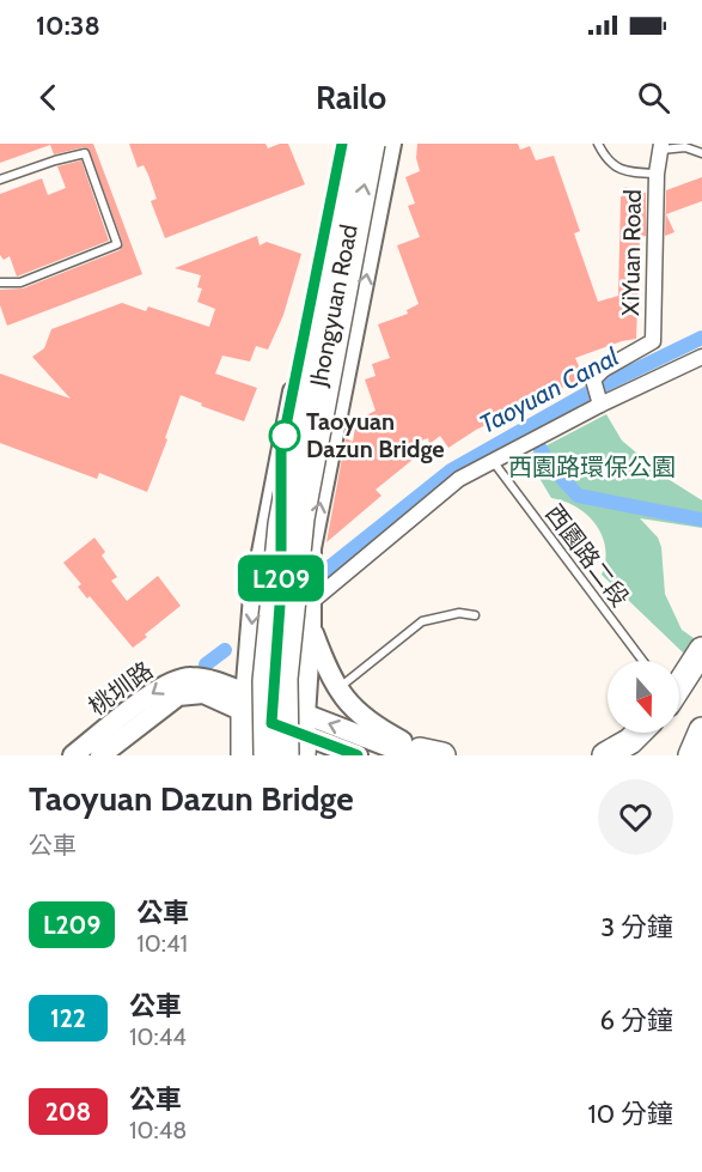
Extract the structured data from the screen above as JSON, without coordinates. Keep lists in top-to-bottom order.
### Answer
{
  "streets": {
    "main road": ["Jhongyuan Road", "桃圳路"],
    "street": ["XiYuan Road"],
    "lane": ["西園路二段"]
  },
  "crossings": [
    ["Jhongyuan Road", "桃圳路"]
  ],
  "water": ["Taoyuan Canal"],
  "parks": ["西園路環保公園"],
  "places": ["Taoyuan Dazun Bridge"],
  "lines": ["bus line L209"],
  "north": "bottom",
  "page": {
    "status": "10:38",
    "header": "Railo",
    "on_map": "L209",
    "heading": ["Taoyuan Dazun Bridge", "公車"],
    "list": [
      {
        "mark": "L209",
        "name": "公車",
        "note": "10:41",
        "value": "3 分鐘"
      },
      {
        "mark": "122",
        "name": "公車",
        "note": "10:44",
        "value": "6 分鐘"
      },
      {
        "mark": "208",
        "name": "公車",
        "note": "10:48",
        "value": "10 分鐘"
      }
    ]
  }
}
